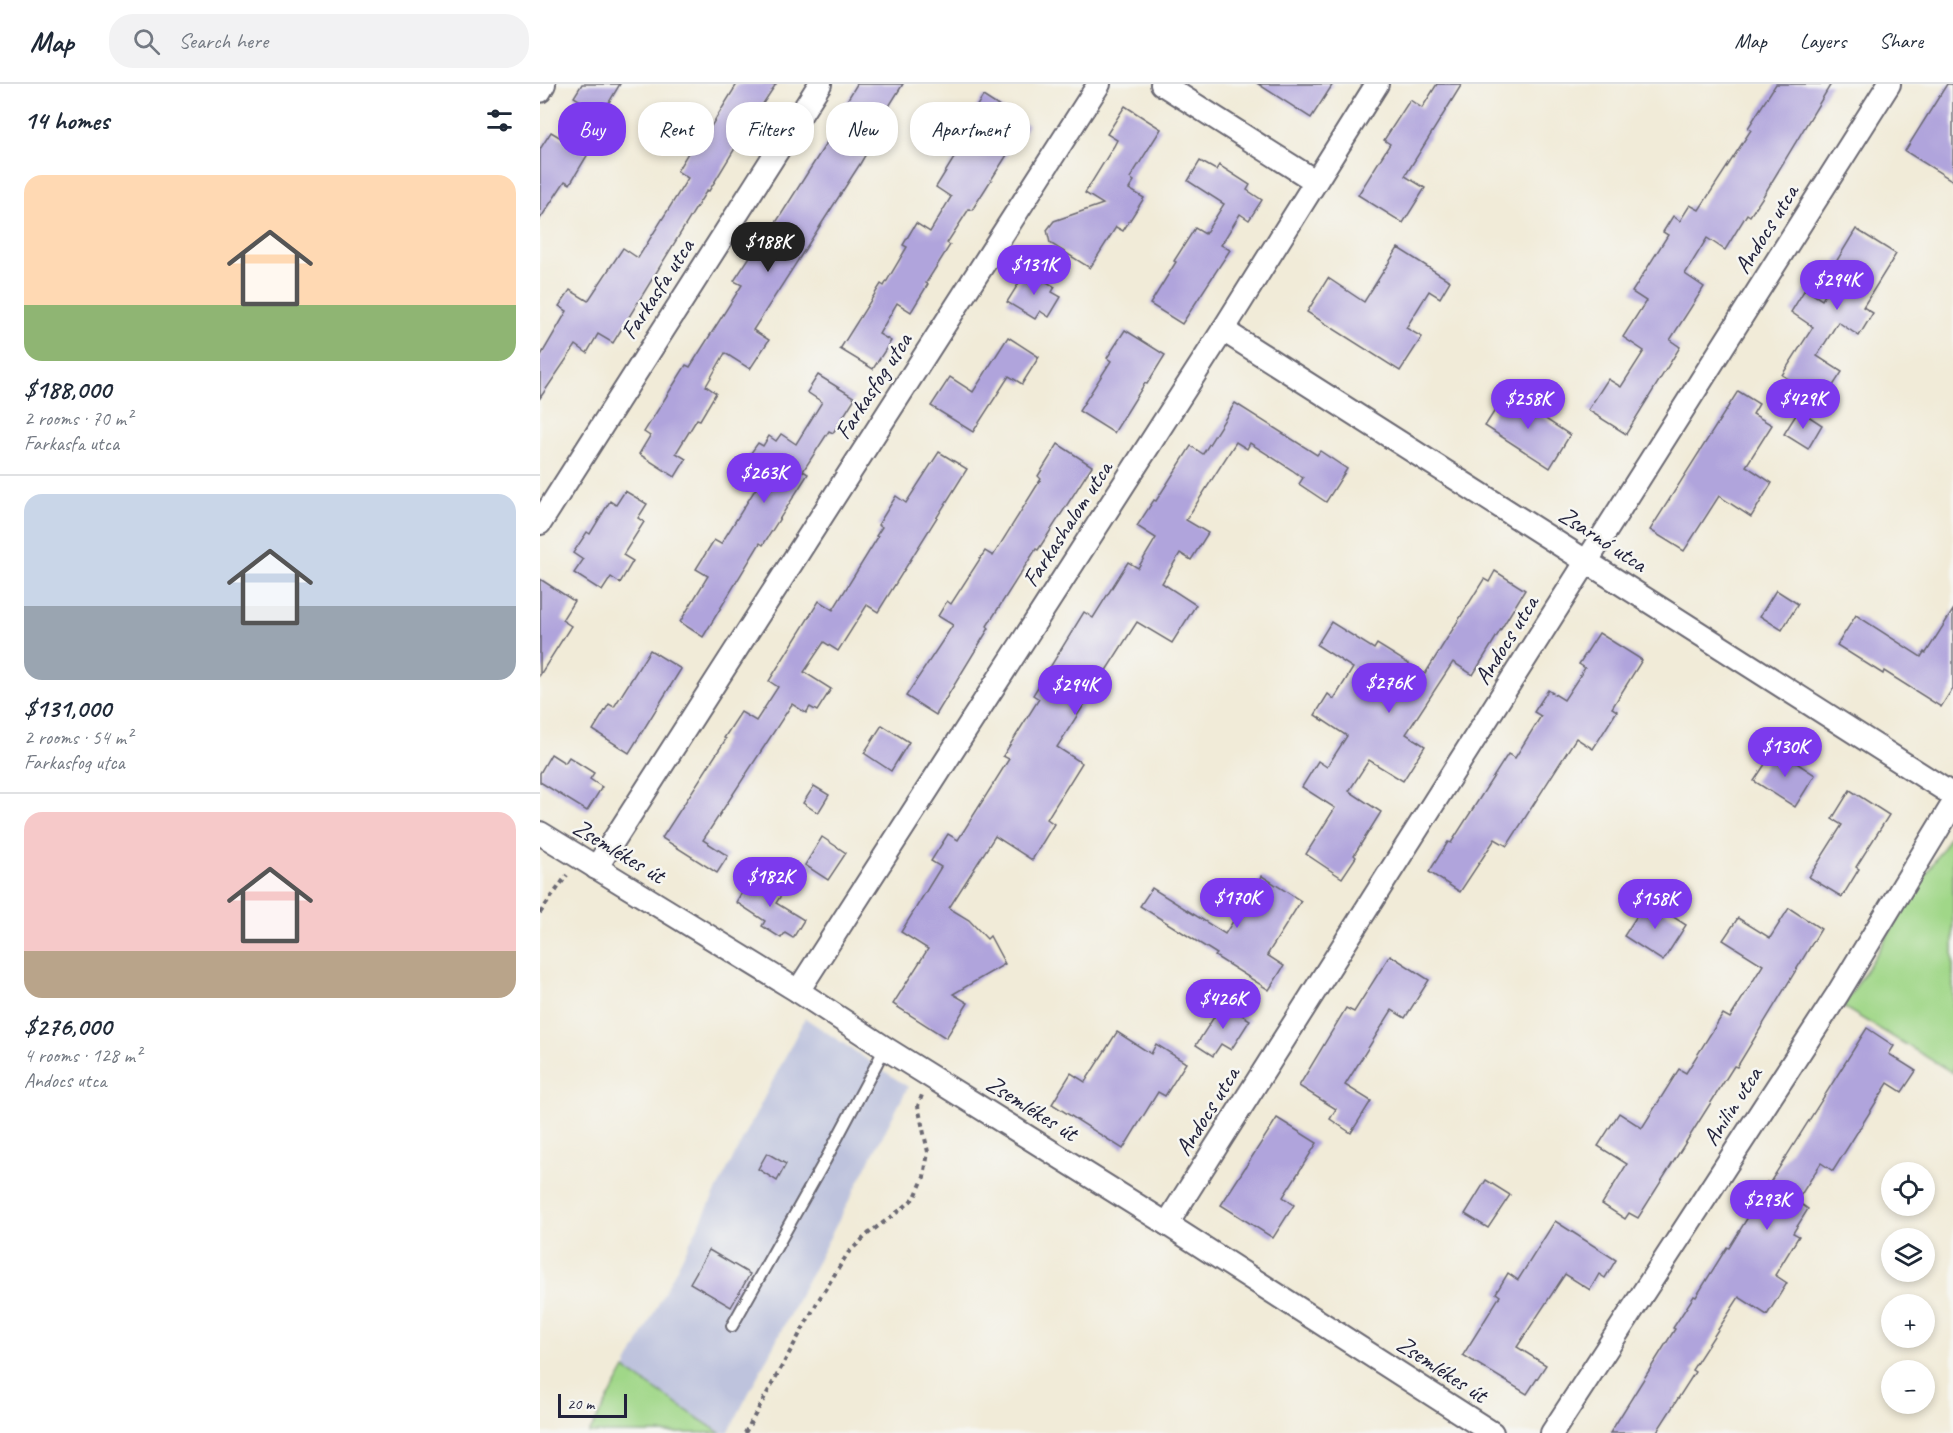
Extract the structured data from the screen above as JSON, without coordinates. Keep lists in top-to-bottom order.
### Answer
{
  "streets": {
    "street": [
      "Andocs utca",
      "Farkasfa utca",
      "Farkasfog utca",
      "Farkashalom utca",
      "Zsarnó utca",
      "Zsemlékes út",
      "Anilin utca"
    ]
  },
  "crossings": [
    ["Andocs utca", "Zsarnó utca"],
    ["Andocs utca", "Zsemlékes út"],
    ["Farkasfog utca", "Zsemlékes út"],
    ["Farkashalom utca", "Zsarnó utca"],
    ["Farkashalom utca", "Zsemlékes út"]
  ],
  "scale_bar": "20 m",
  "page": {
    "header": "Map",
    "search": "Search here",
    "nav": ["Map", "Layers", "Share"],
    "heading": "14 homes",
    "chip": [
      "Buy",
      "Rent",
      "Filters",
      "New",
      "Apartment"
    ],
    "list": [
      {
        "name": "$188,000",
        "note": "2 rooms · 70 m² · Farkasfa utca"
      },
      {
        "name": "$131,000",
        "note": "2 rooms · 54 m² · Farkasfog utca"
      },
      {
        "name": "$276,000",
        "note": "4 rooms · 128 m² · Andocs utca"
      }
    ],
    "price": [
      "$188K",
      "$131K",
      "$294K",
      "$258K",
      "$429K",
      "$263K",
      "$276K",
      "$294K",
      "$130K",
      "$182K",
      "$170K",
      "$158K",
      "$426K",
      "$293K"
    ],
    "map_buttons": ["+", "−"],
    "scale": "20 m"
  }
}
